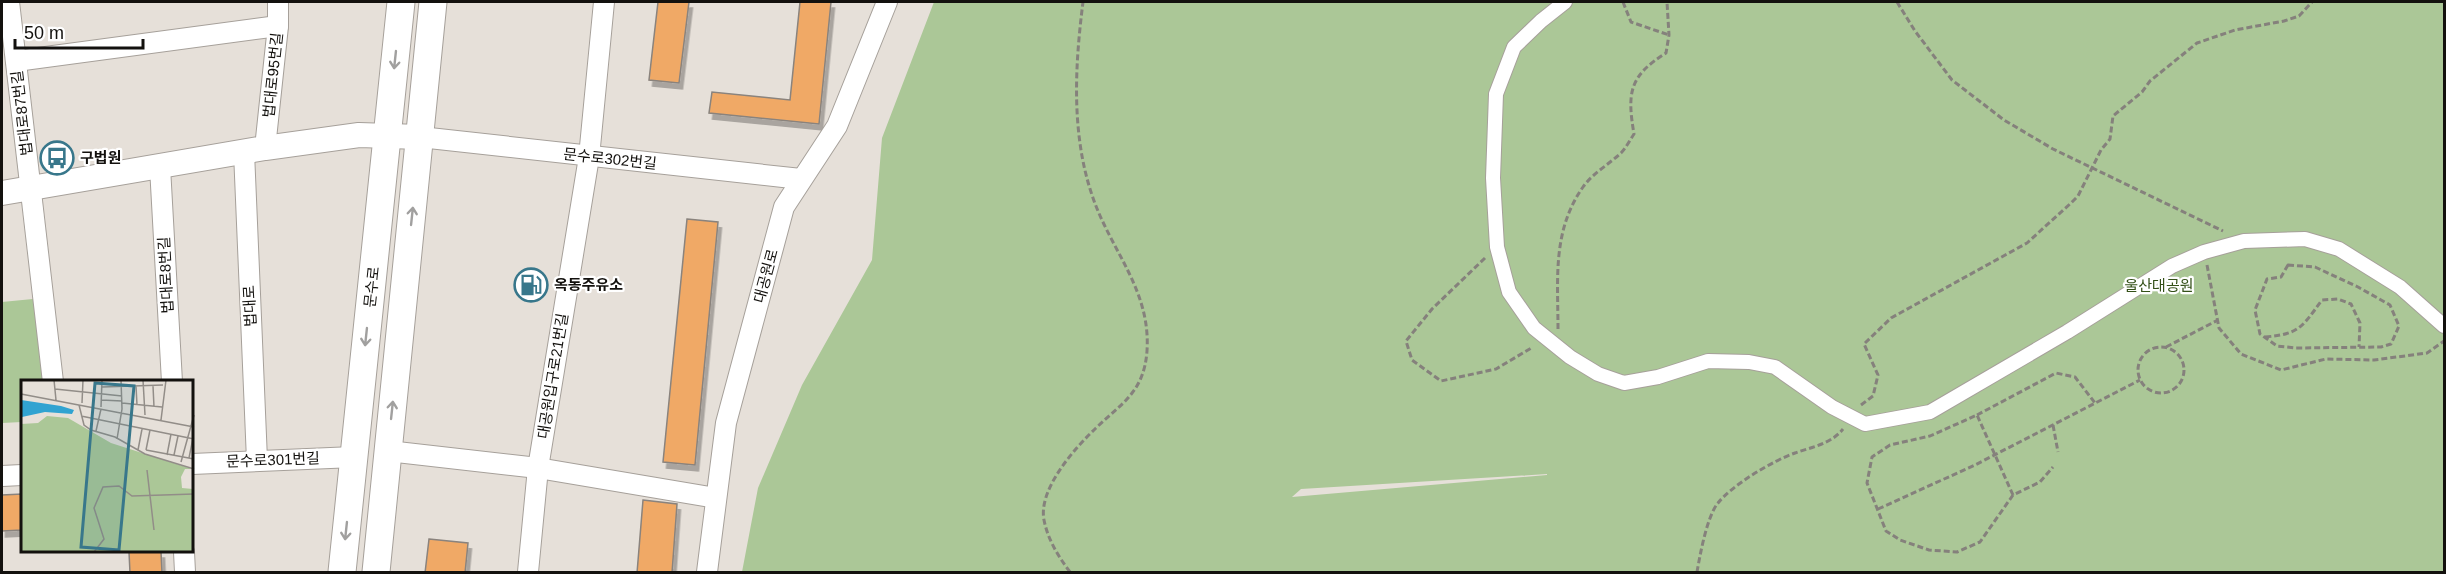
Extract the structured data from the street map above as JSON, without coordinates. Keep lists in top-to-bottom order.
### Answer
{
  "streets": {
    "main road": ["문수로"],
    "street": [
      "법대로95번길",
      "법대로87번길",
      "문수로302번길",
      "법대로8번길",
      "대공원로",
      "법대로",
      "대공원입구로21번길",
      "문수로301번길"
    ]
  },
  "crossings": [
    ["법대로95번길", "법대로"],
    ["문수로302번길", "대공원로"],
    ["문수로302번길", "대공원입구로21번길"],
    ["문수로", "문수로301번길"],
    ["법대로", "문수로301번길"]
  ],
  "parks": ["울산대공원"],
  "places": {
    "bus stop": ["구법원"],
    "fuel station": ["옥동주유소"]
  },
  "scale_bar": "50 m"
}
